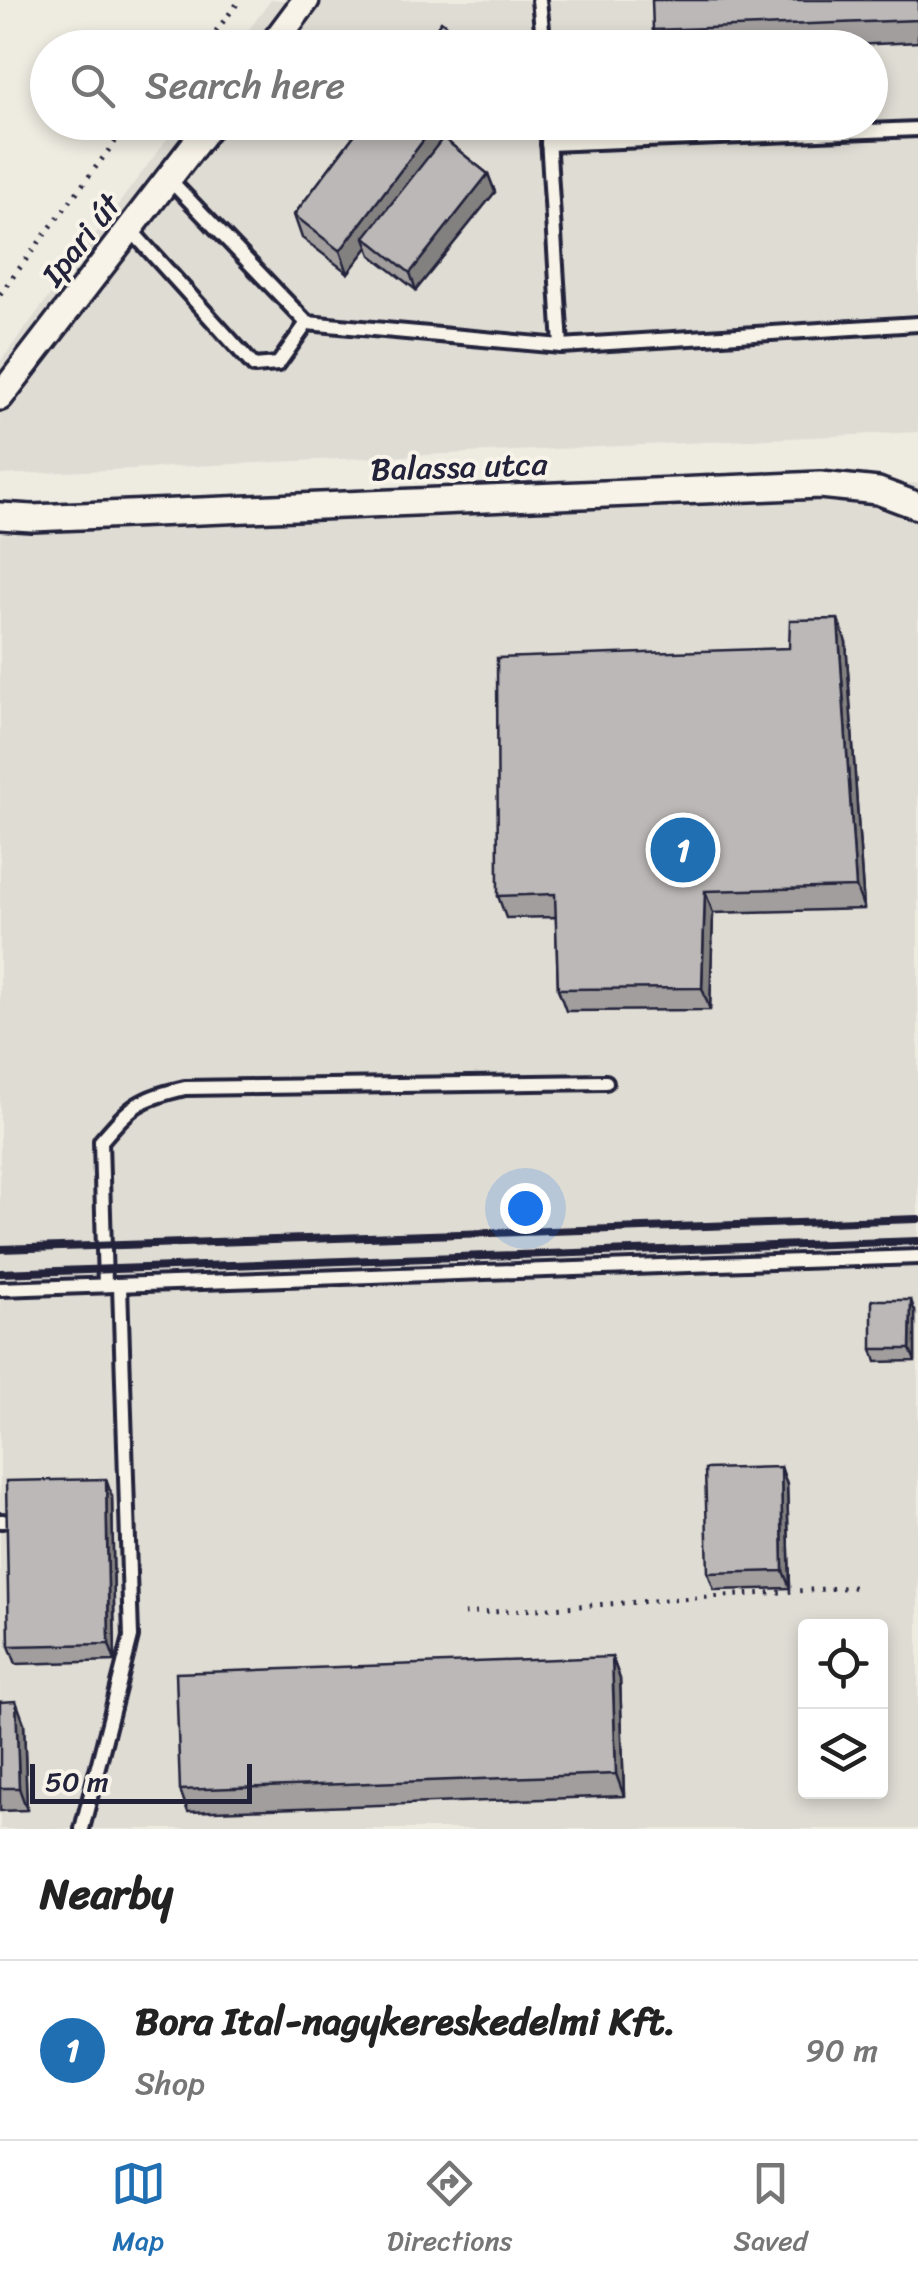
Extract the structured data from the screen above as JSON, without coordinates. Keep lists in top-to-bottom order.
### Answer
{
  "streets": {
    "street": ["Ipari út", "Balassa utca"]
  },
  "scale_bar": "50 m",
  "page": {
    "search": "Search here",
    "pins": "1",
    "scale": "50 m",
    "heading": "Nearby",
    "list": [
      {
        "mark": "1",
        "name": "Bora Ital-nagykereskedelmi Kft.",
        "note": "Shop",
        "value": "90 m"
      }
    ],
    "nav": ["Map", "Directions", "Saved"]
  }
}
